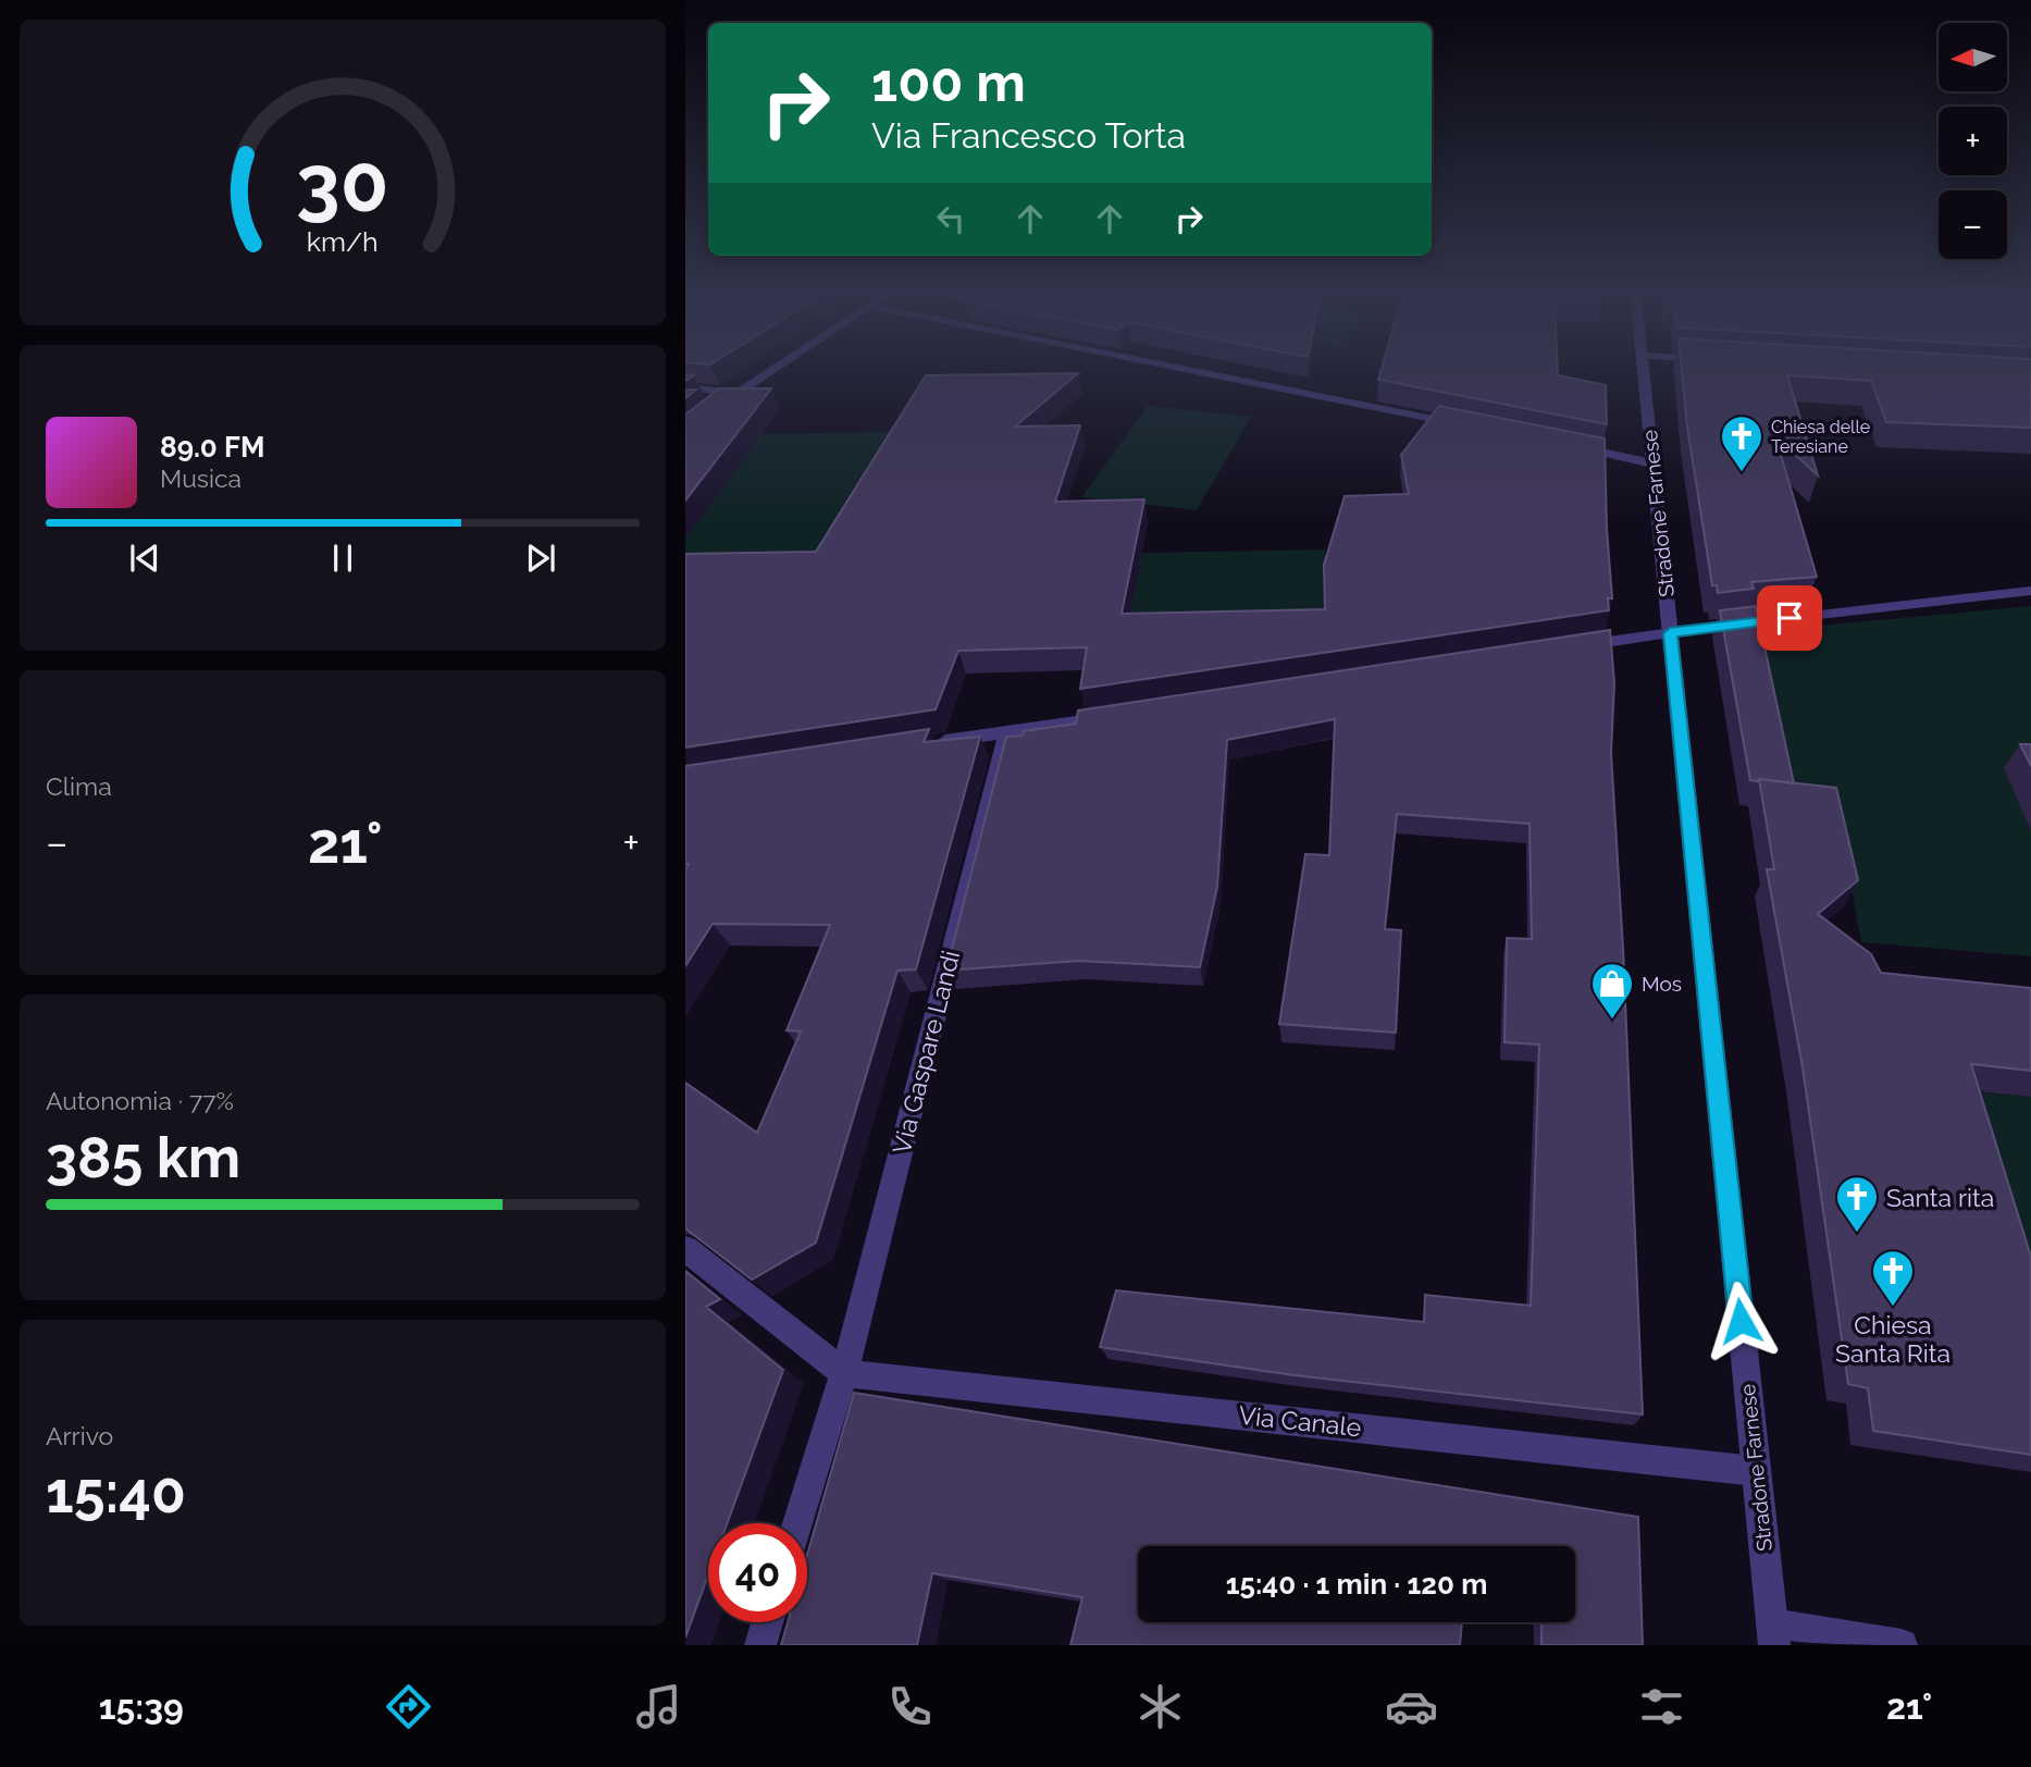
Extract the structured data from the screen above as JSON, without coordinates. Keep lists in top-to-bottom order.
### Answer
{
  "streets": {
    "street": ["Stradone Farnese", "Via Gaspare Landi", "Via Canale"]
  },
  "crossings": [
    ["Stradone Farnese", "Via Canale"],
    ["Via Gaspare Landi", "Via Canale"]
  ],
  "places": {
    "church": ["Chiesa delle Teresiane", "Santa rita", "Chiesa Santa Rita"],
    "shop": ["Mos"]
  },
  "north": "left",
  "page": {
    "map_buttons": ["+", "−"],
    "turn": ["100 m", "Via Francesco Torta"],
    "song": ["89.0 FM", "Musica"],
    "tile": [
      "Clima",
      ["Autonomia · 77%", "385 km"],
      ["Arrivo", "15:40"]
    ],
    "heat": ["−", "21°", "+"],
    "limit": "40",
    "trip": "15:40 · 1 min · 120 m",
    "tabs": ["15:39", "21°"],
    "gauge": ["30", "km/h"]
  }
}
